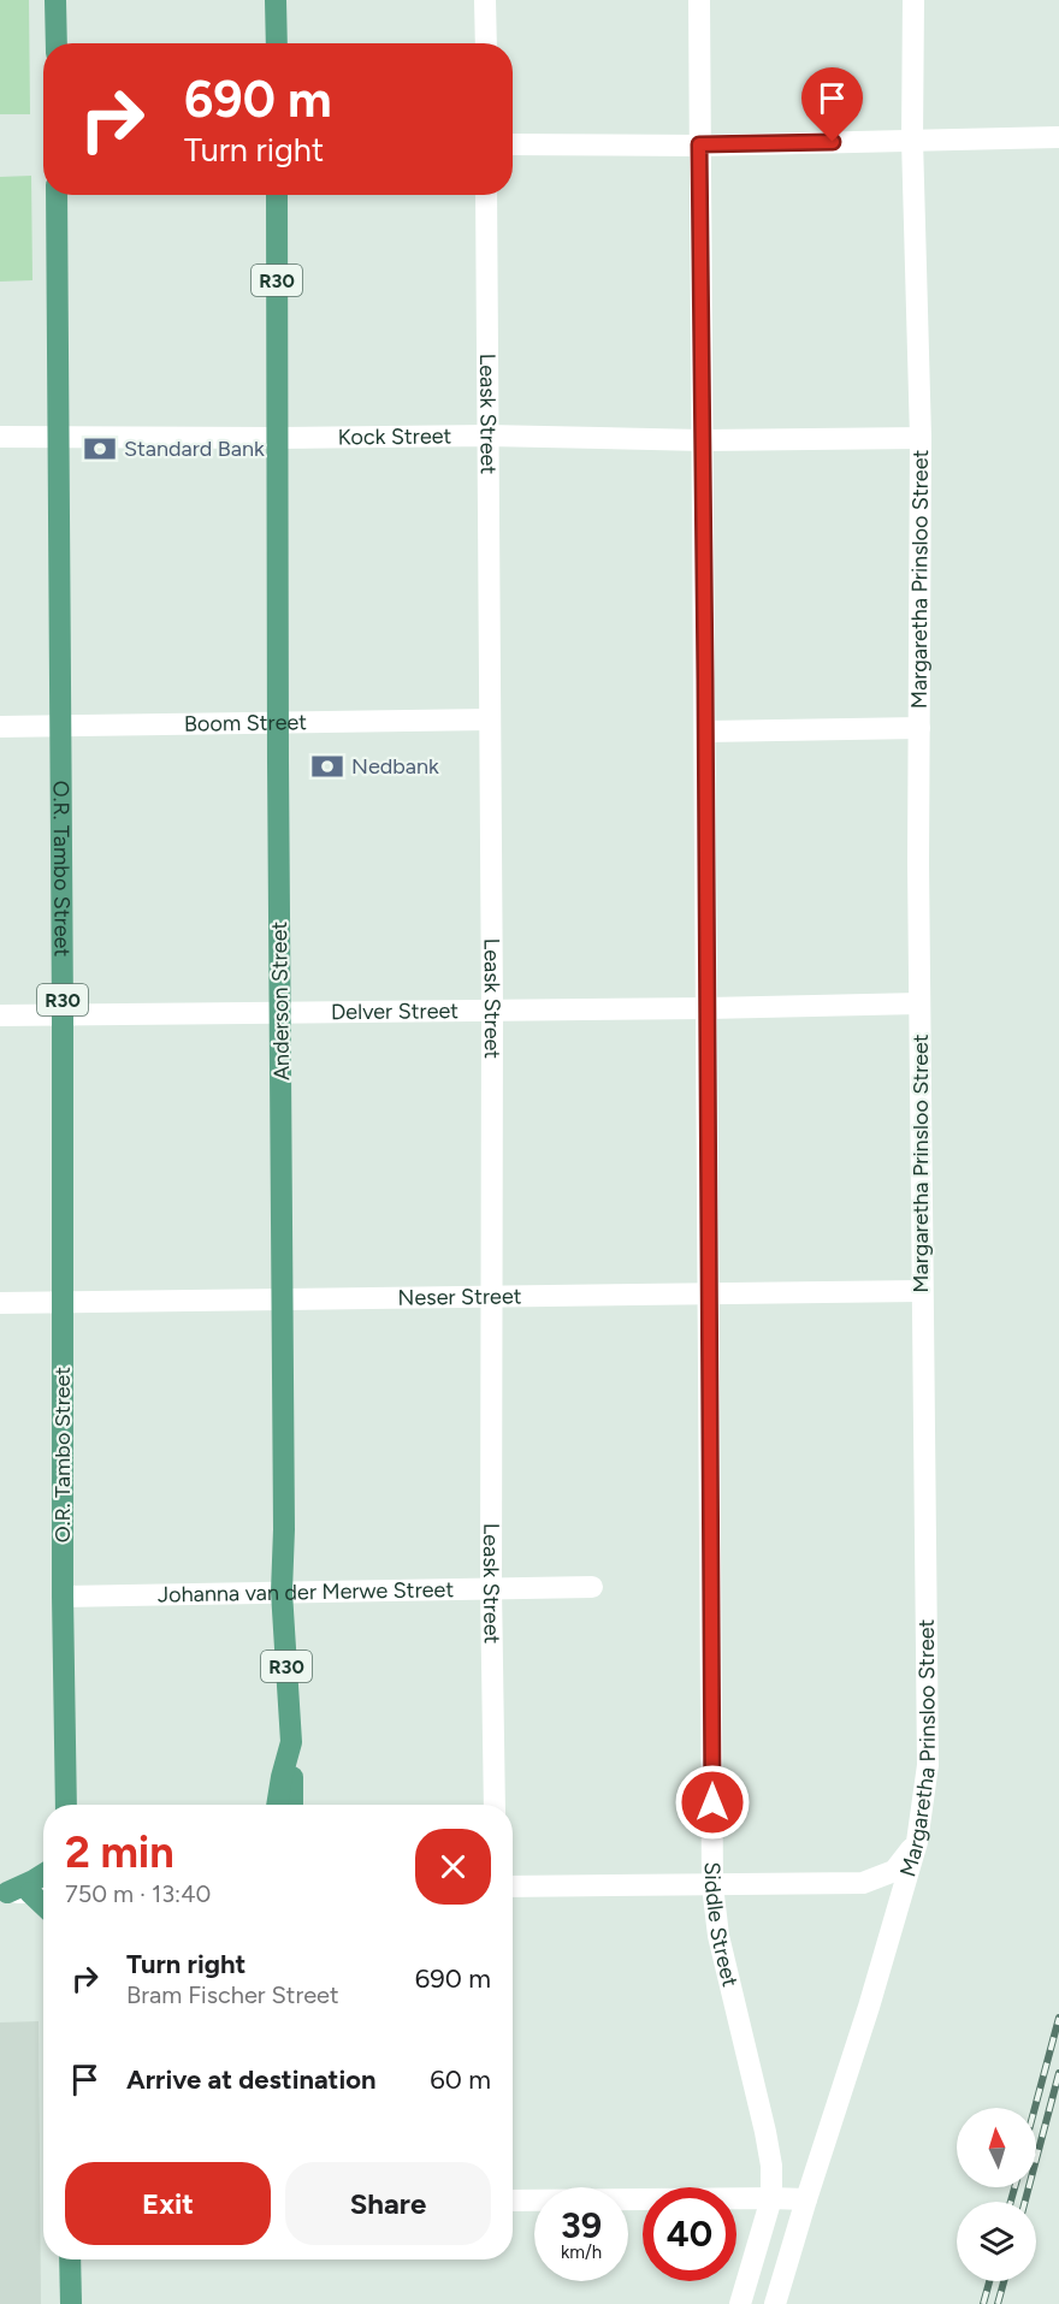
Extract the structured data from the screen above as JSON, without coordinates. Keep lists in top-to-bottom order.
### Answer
{
  "streets": {
    "main road": ["R30", "O.R. Tambo Street", "Anderson Street"],
    "street": [
      "Leask Street",
      "Kock Street",
      "Margaretha Prinsloo Street",
      "Boom Street",
      "Delver Street",
      "Neser Street",
      "Johanna van der Merwe Street",
      "Siddle Street"
    ]
  },
  "crossings": [
    ["Leask Street", "Kock Street"],
    ["Leask Street", "Boom Street"],
    ["Leask Street", "Delver Street"],
    ["Leask Street", "Neser Street"],
    ["Leask Street", "Johanna van der Merwe Street"],
    ["Kock Street", "Margaretha Prinsloo Street"],
    ["Kock Street", "O.R. Tambo Street"],
    ["Kock Street", "Anderson Street"],
    ["Kock Street", "Siddle Street"],
    ["Margaretha Prinsloo Street", "Delver Street"],
    ["Margaretha Prinsloo Street", "Neser Street"],
    ["Boom Street", "O.R. Tambo Street"],
    ["Boom Street", "Anderson Street"],
    ["O.R. Tambo Street", "Delver Street"],
    ["O.R. Tambo Street", "Neser Street"],
    ["O.R. Tambo Street", "Johanna van der Merwe Street"],
    ["Anderson Street", "Delver Street"],
    ["Anderson Street", "Neser Street"],
    ["Anderson Street", "Johanna van der Merwe Street"],
    ["Delver Street", "Siddle Street"],
    ["Neser Street", "Siddle Street"]
  ],
  "places": {
    "bank": ["Standard Bank", "Nedbank"]
  },
  "north": "top",
  "page": {
    "turn": ["690 m", "Turn right"],
    "heading": ["2 min", "750 m · 13:40"],
    "list": [
      {
        "name": "Turn right",
        "note": "Bram Fischer Street",
        "value": "690 m"
      },
      {
        "name": "Arrive at destination",
        "value": "60 m"
      }
    ],
    "buttons": ["Exit", "Share"],
    "speed": "39 km/h",
    "limit": "40"
  }
}
